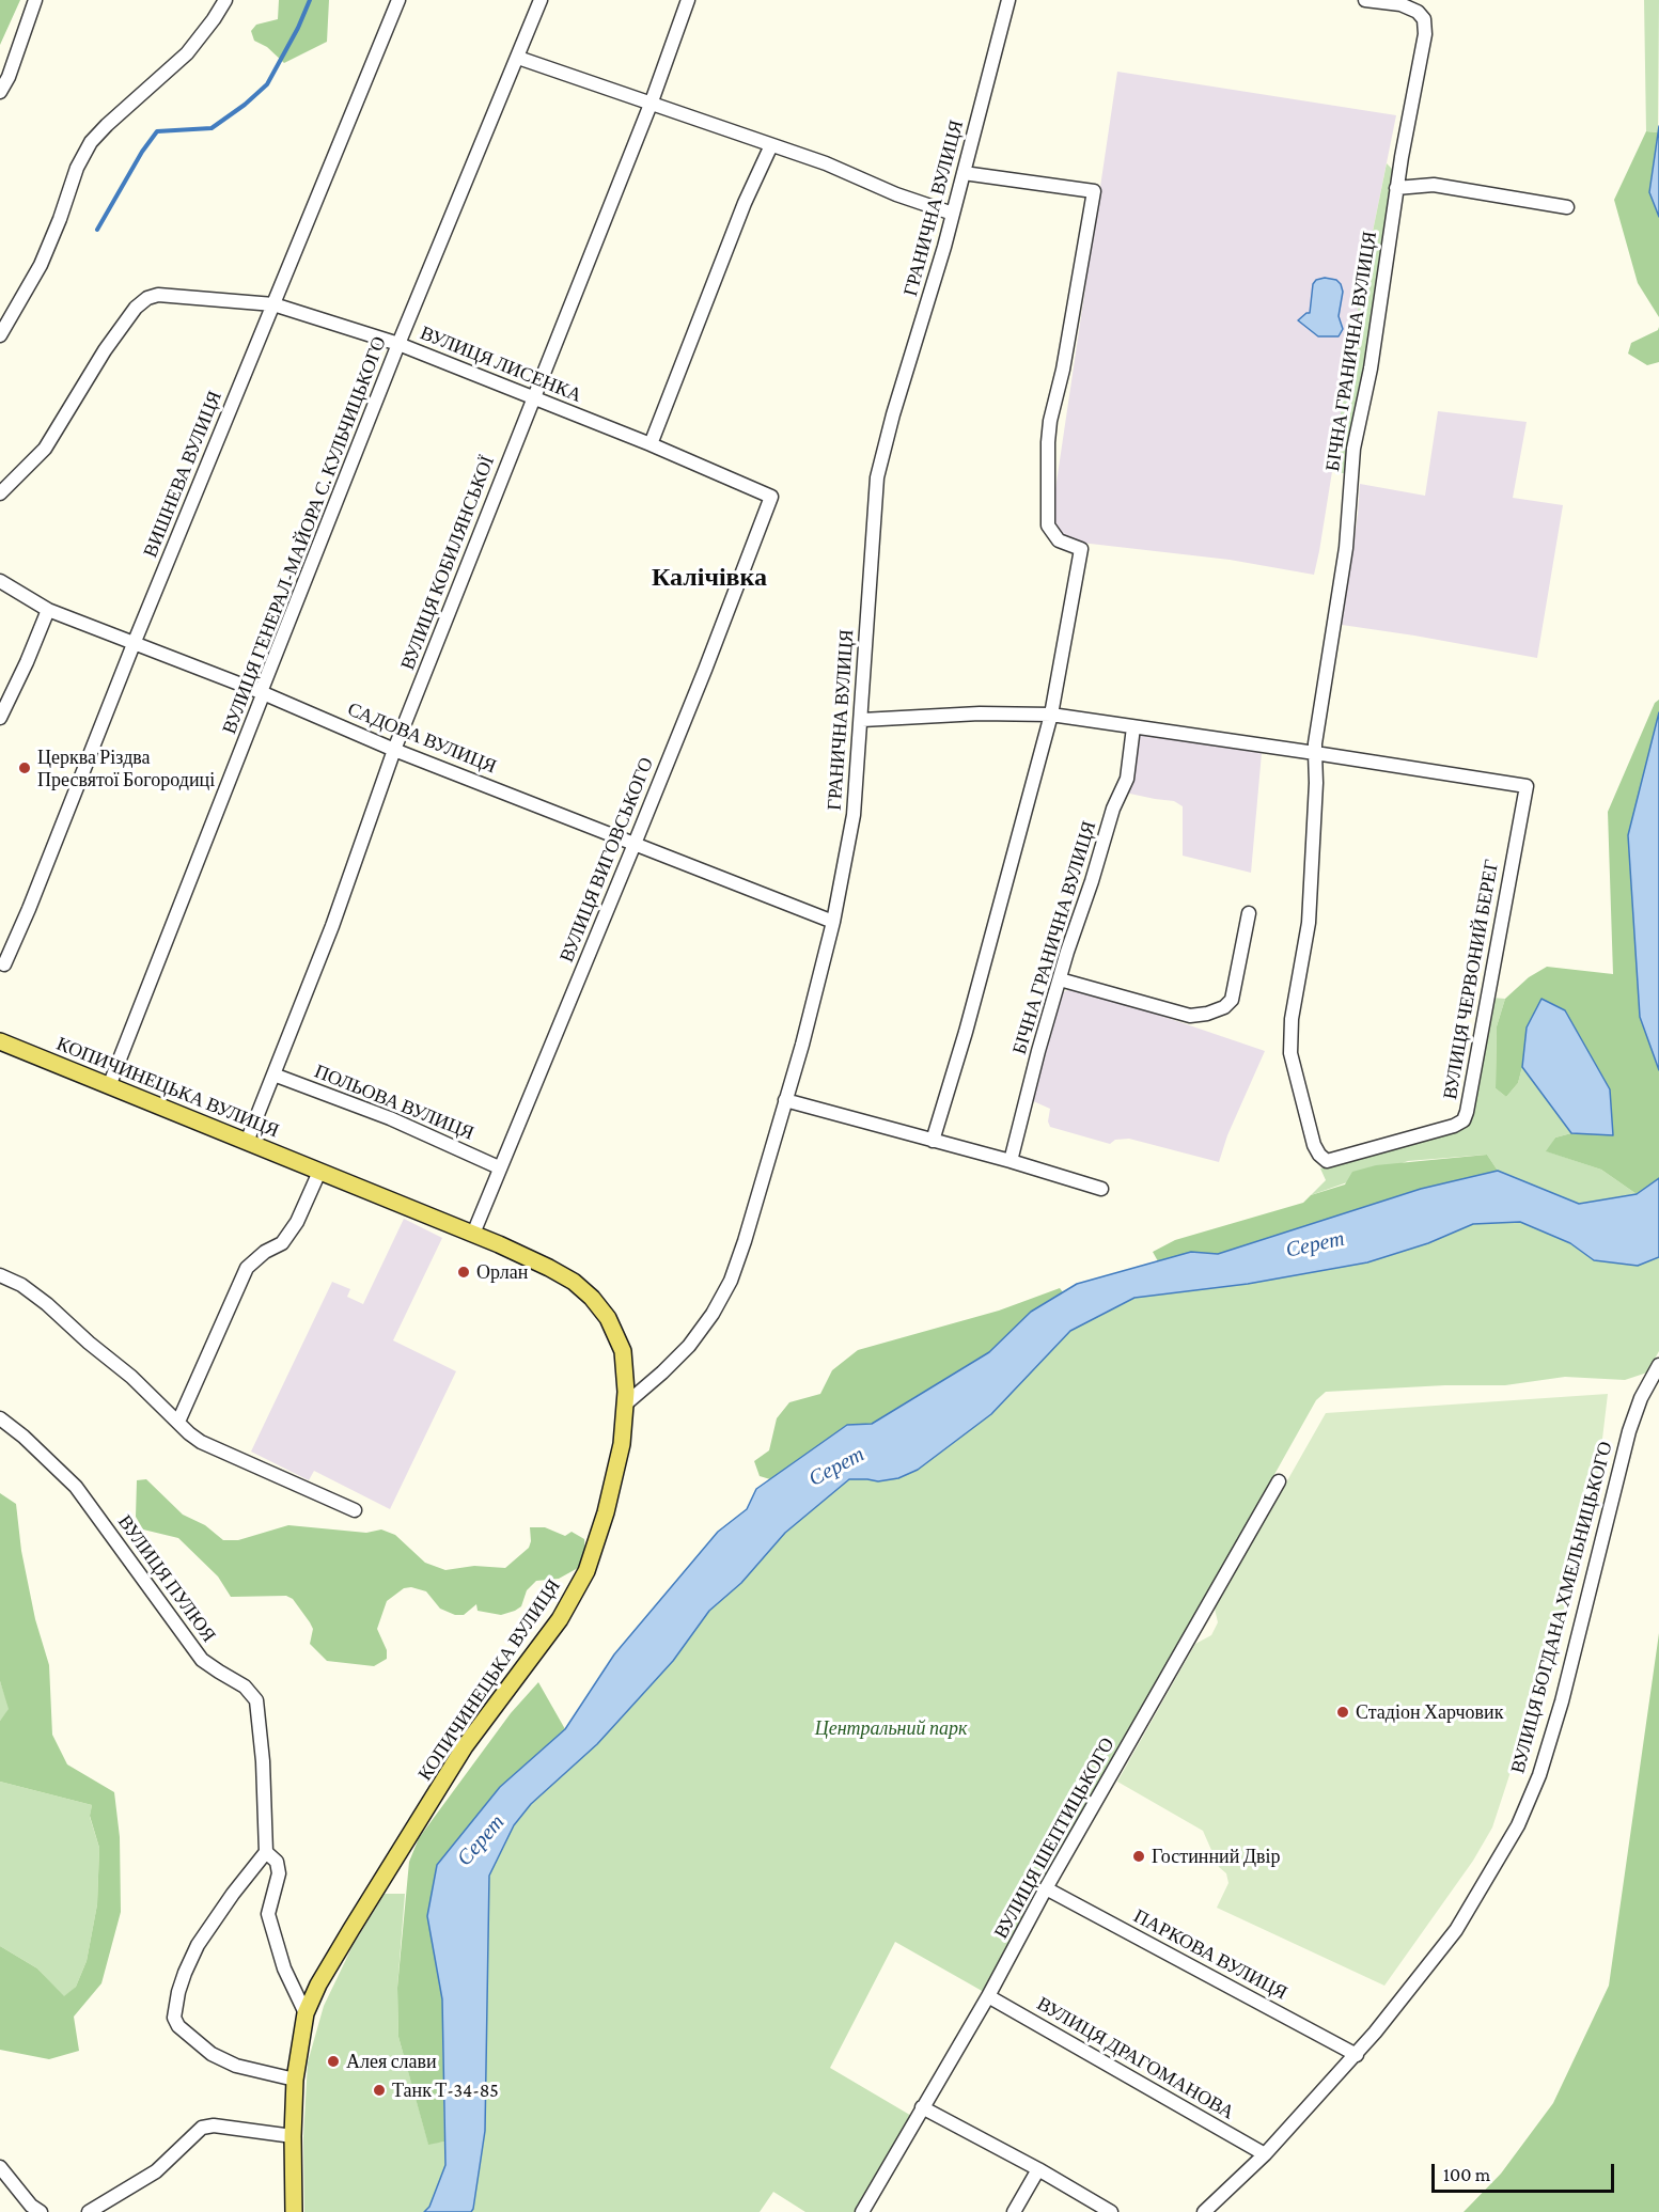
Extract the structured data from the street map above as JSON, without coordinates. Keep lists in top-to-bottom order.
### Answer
{
  "streets": {
    "main road": ["КОПИЧИНЕЦЬКА ВУЛИЦЯ"],
    "street": [
      "ГРАНИЧНА ВУЛИЦЯ",
      "БІЧНА ГРАНИЧНА ВУЛИЦЯ",
      "ВУЛИЦЯ ЛИСЕНКА",
      "ВИШНЕВА ВУЛИЦЯ",
      "ВУЛИЦЯ ГЕНЕРАЛ-МАЙОРА С. КУЛЬЧИЦЬКОГО",
      "ВУЛИЦЯ КОБИЛЯНСЬКОЇ",
      "САДОВА ВУЛИЦЯ",
      "ВУЛИЦЯ ВИГОВСЬКОГО",
      "ВУЛИЦЯ ЧЕРВОНИЙ БЕРЕГ",
      "ПОЛЬОВА ВУЛИЦЯ",
      "ВУЛИЦЯ ПУЛЮЯ",
      "ВУЛИЦЯ БОГДАНА ХМЕЛЬНИЦЬКОГО",
      "ВУЛИЦЯ ШЕПТИЦЬКОГО",
      "ПАРКОВА ВУЛИЦЯ",
      "ВУЛИЦЯ ДРАГОМАНОВА"
    ]
  },
  "crossings": [
    ["ГРАНИЧНА ВУЛИЦЯ", "САДОВА ВУЛИЦЯ"],
    ["ГРАНИЧНА ВУЛИЦЯ", "КОПИЧИНЕЦЬКА ВУЛИЦЯ"],
    ["БІЧНА ГРАНИЧНА ВУЛИЦЯ", "ВУЛИЦЯ ЧЕРВОНИЙ БЕРЕГ"],
    ["ВУЛИЦЯ ЛИСЕНКА", "ВИШНЕВА ВУЛИЦЯ"],
    ["ВУЛИЦЯ ЛИСЕНКА", "ВУЛИЦЯ ГЕНЕРАЛ-МАЙОРА С. КУЛЬЧИЦЬКОГО"],
    ["ВУЛИЦЯ ЛИСЕНКА", "ВУЛИЦЯ КОБИЛЯНСЬКОЇ"],
    ["ВУЛИЦЯ ЛИСЕНКА", "ВУЛИЦЯ ВИГОВСЬКОГО"],
    ["ВИШНЕВА ВУЛИЦЯ", "САДОВА ВУЛИЦЯ"],
    ["ВУЛИЦЯ ГЕНЕРАЛ-МАЙОРА С. КУЛЬЧИЦЬКОГО", "САДОВА ВУЛИЦЯ"],
    ["ВУЛИЦЯ ГЕНЕРАЛ-МАЙОРА С. КУЛЬЧИЦЬКОГО", "КОПИЧИНЕЦЬКА ВУЛИЦЯ"],
    ["ВУЛИЦЯ КОБИЛЯНСЬКОЇ", "САДОВА ВУЛИЦЯ"],
    ["ВУЛИЦЯ КОБИЛЯНСЬКОЇ", "КОПИЧИНЕЦЬКА ВУЛИЦЯ"],
    ["ВУЛИЦЯ КОБИЛЯНСЬКОЇ", "ПОЛЬОВА ВУЛИЦЯ"],
    ["САДОВА ВУЛИЦЯ", "ВУЛИЦЯ ВИГОВСЬКОГО"],
    ["ВУЛИЦЯ ВИГОВСЬКОГО", "КОПИЧИНЕЦЬКА ВУЛИЦЯ"],
    ["ВУЛИЦЯ ВИГОВСЬКОГО", "ПОЛЬОВА ВУЛИЦЯ"],
    ["КОПИЧИНЕЦЬКА ВУЛИЦЯ", "ВУЛИЦЯ ПУЛЮЯ"],
    ["ВУЛИЦЯ БОГДАНА ХМЕЛЬНИЦЬКОГО", "ПАРКОВА ВУЛИЦЯ"],
    ["ВУЛИЦЯ БОГДАНА ХМЕЛЬНИЦЬКОГО", "ВУЛИЦЯ ДРАГОМАНОВА"],
    ["ВУЛИЦЯ ШЕПТИЦЬКОГО", "ПАРКОВА ВУЛИЦЯ"],
    ["ВУЛИЦЯ ШЕПТИЦЬКОГО", "ВУЛИЦЯ ДРАГОМАНОВА"]
  ],
  "districts": ["Калічівка"],
  "water": ["Серет"],
  "parks": ["Центральний парк"],
  "places": [
    "Церква Різдва Пресвятої Богородиці",
    "Орлан",
    "Стадіон Харчовик",
    "Гостинний Двір",
    "Алея слави",
    "Танк Т-34-85"
  ],
  "scale_bar": "100 m"
}
